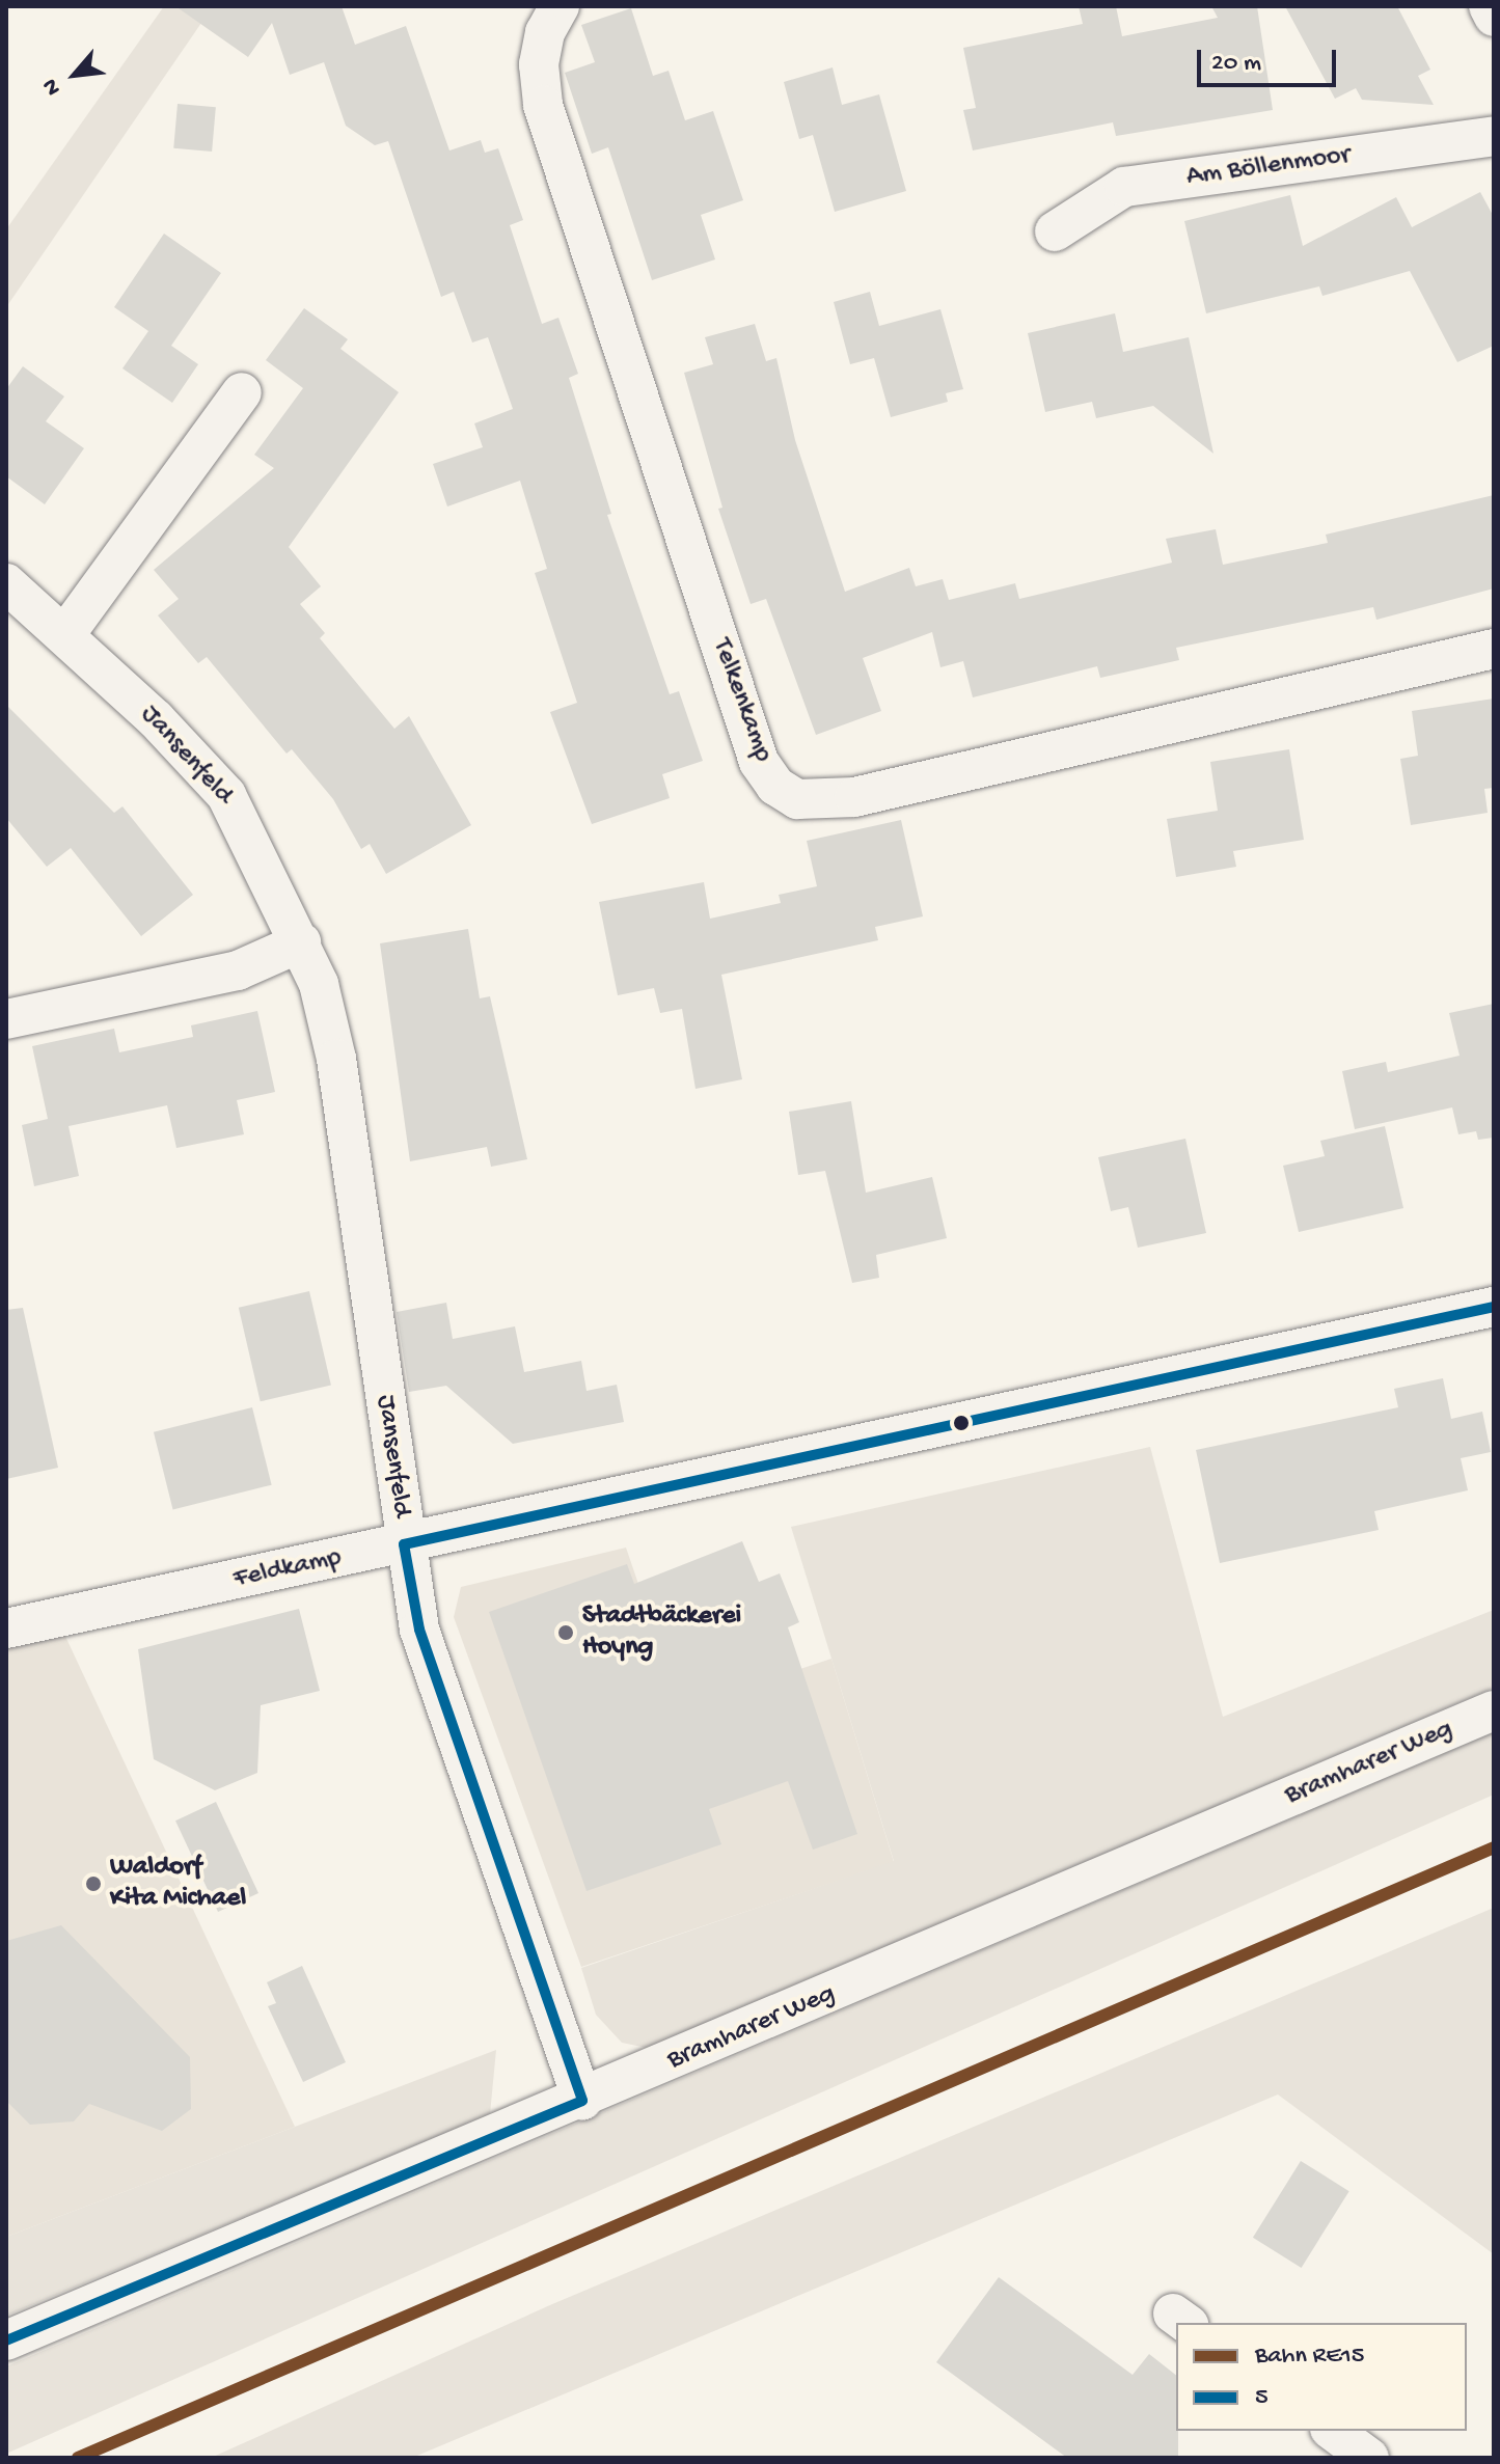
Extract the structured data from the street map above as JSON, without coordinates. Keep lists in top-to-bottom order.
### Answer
{
  "streets": {
    "street": [
      "Am Böllenmoor",
      "Telkenkamp",
      "Jansenfeld",
      "Feldkamp",
      "Bramharer Weg"
    ]
  },
  "crossings": [
    ["Jansenfeld", "Feldkamp"],
    ["Jansenfeld", "Bramharer Weg"]
  ],
  "places": ["Stadtbäckerei Hoyng", "Waldorf Kita Michael"],
  "lines": ["transit line 5", "rail line RE15"],
  "legend": ["Bahn RE15", "5"],
  "scale_bar": "20 m",
  "north": "bottom left"
}
